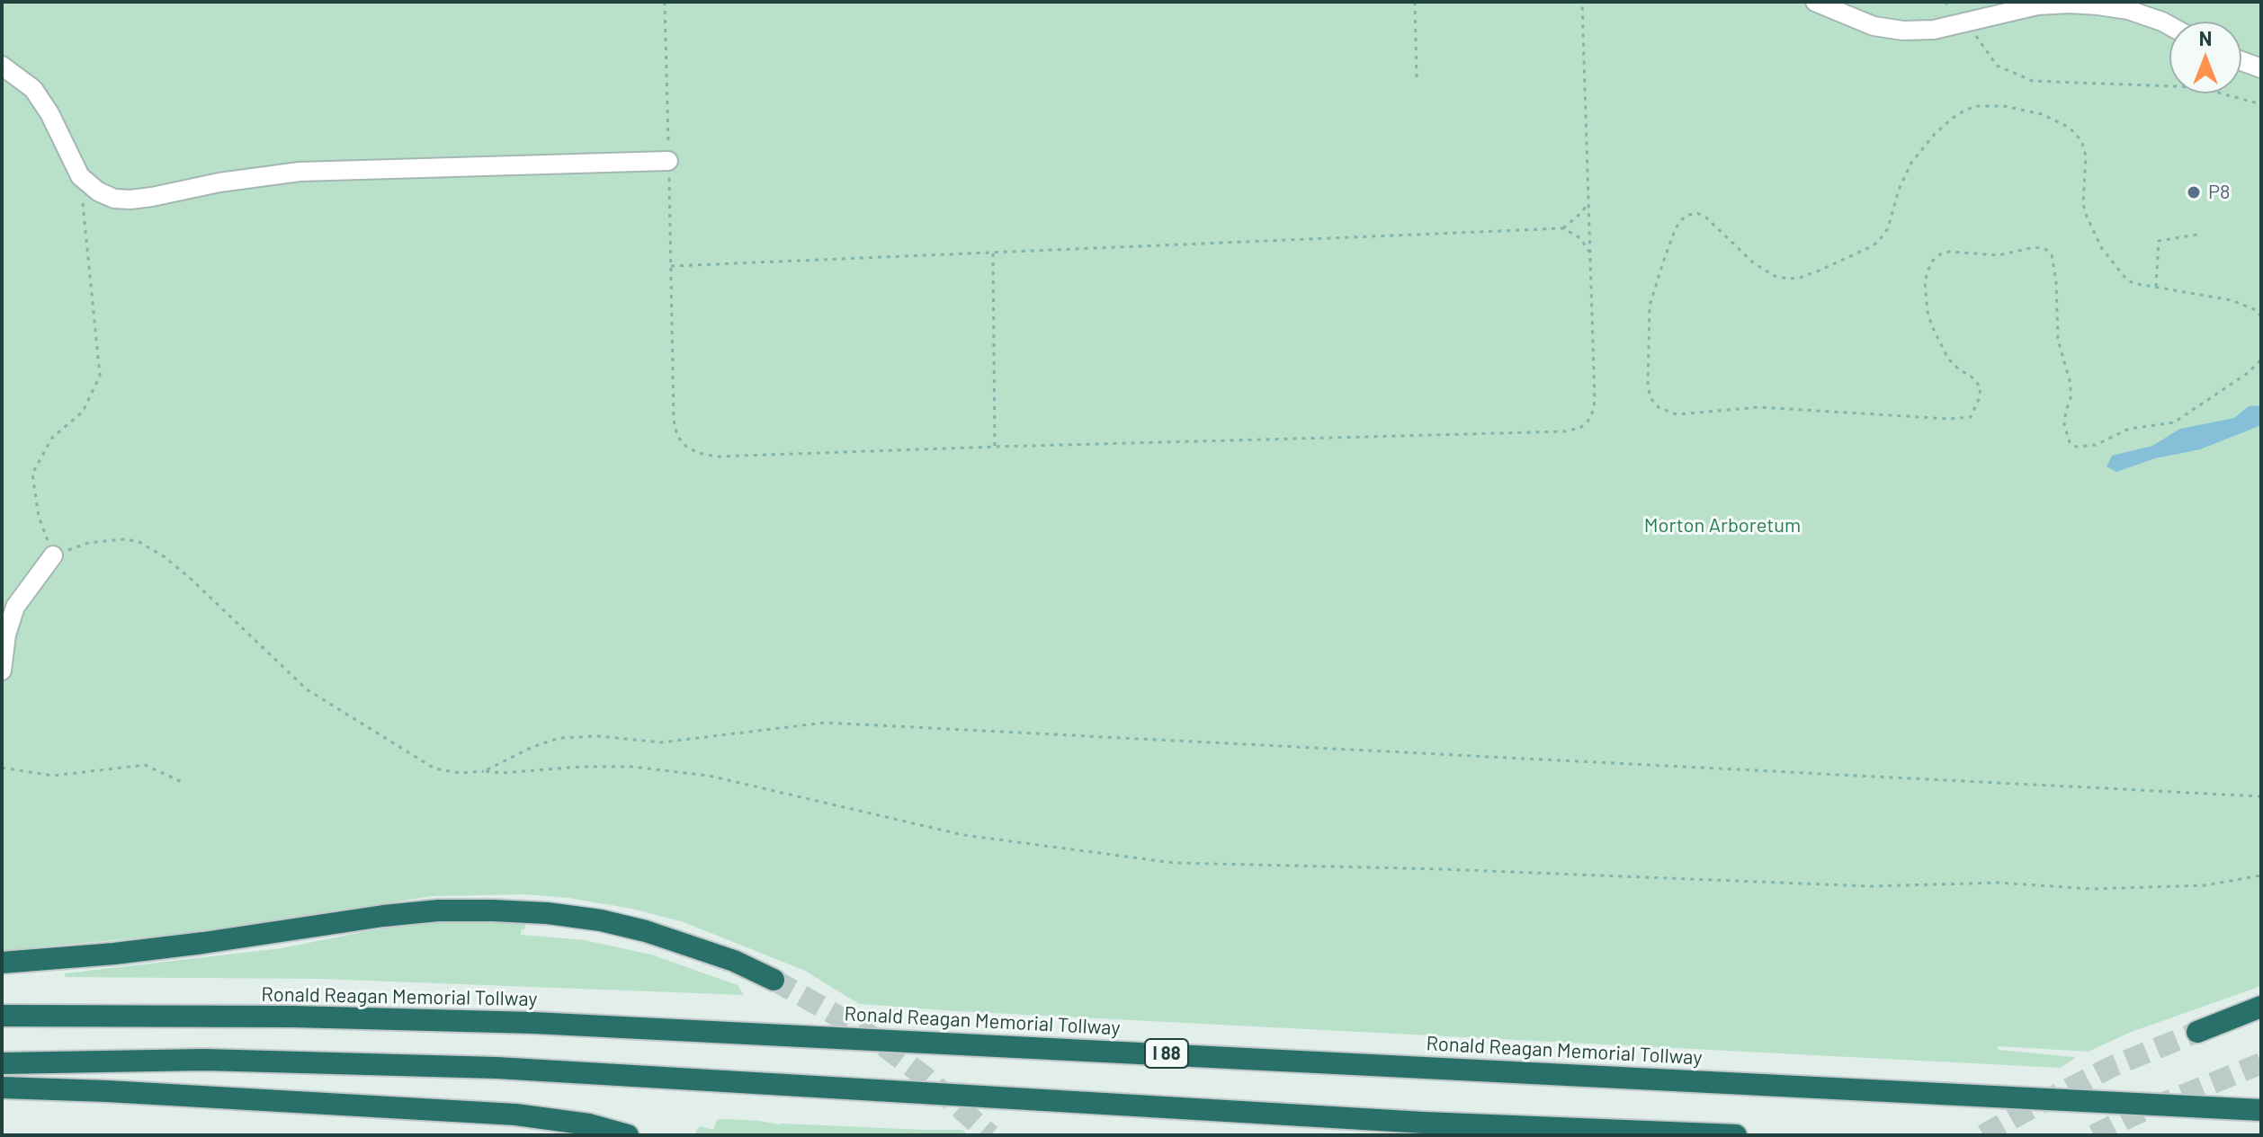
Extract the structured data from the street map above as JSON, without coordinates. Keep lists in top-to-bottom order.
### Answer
{
  "streets": {
    "highway": ["Ronald Reagan Memorial Tollway", "I 88"]
  },
  "parks": ["Morton Arboretum"],
  "places": ["P8"],
  "north": "top"
}
